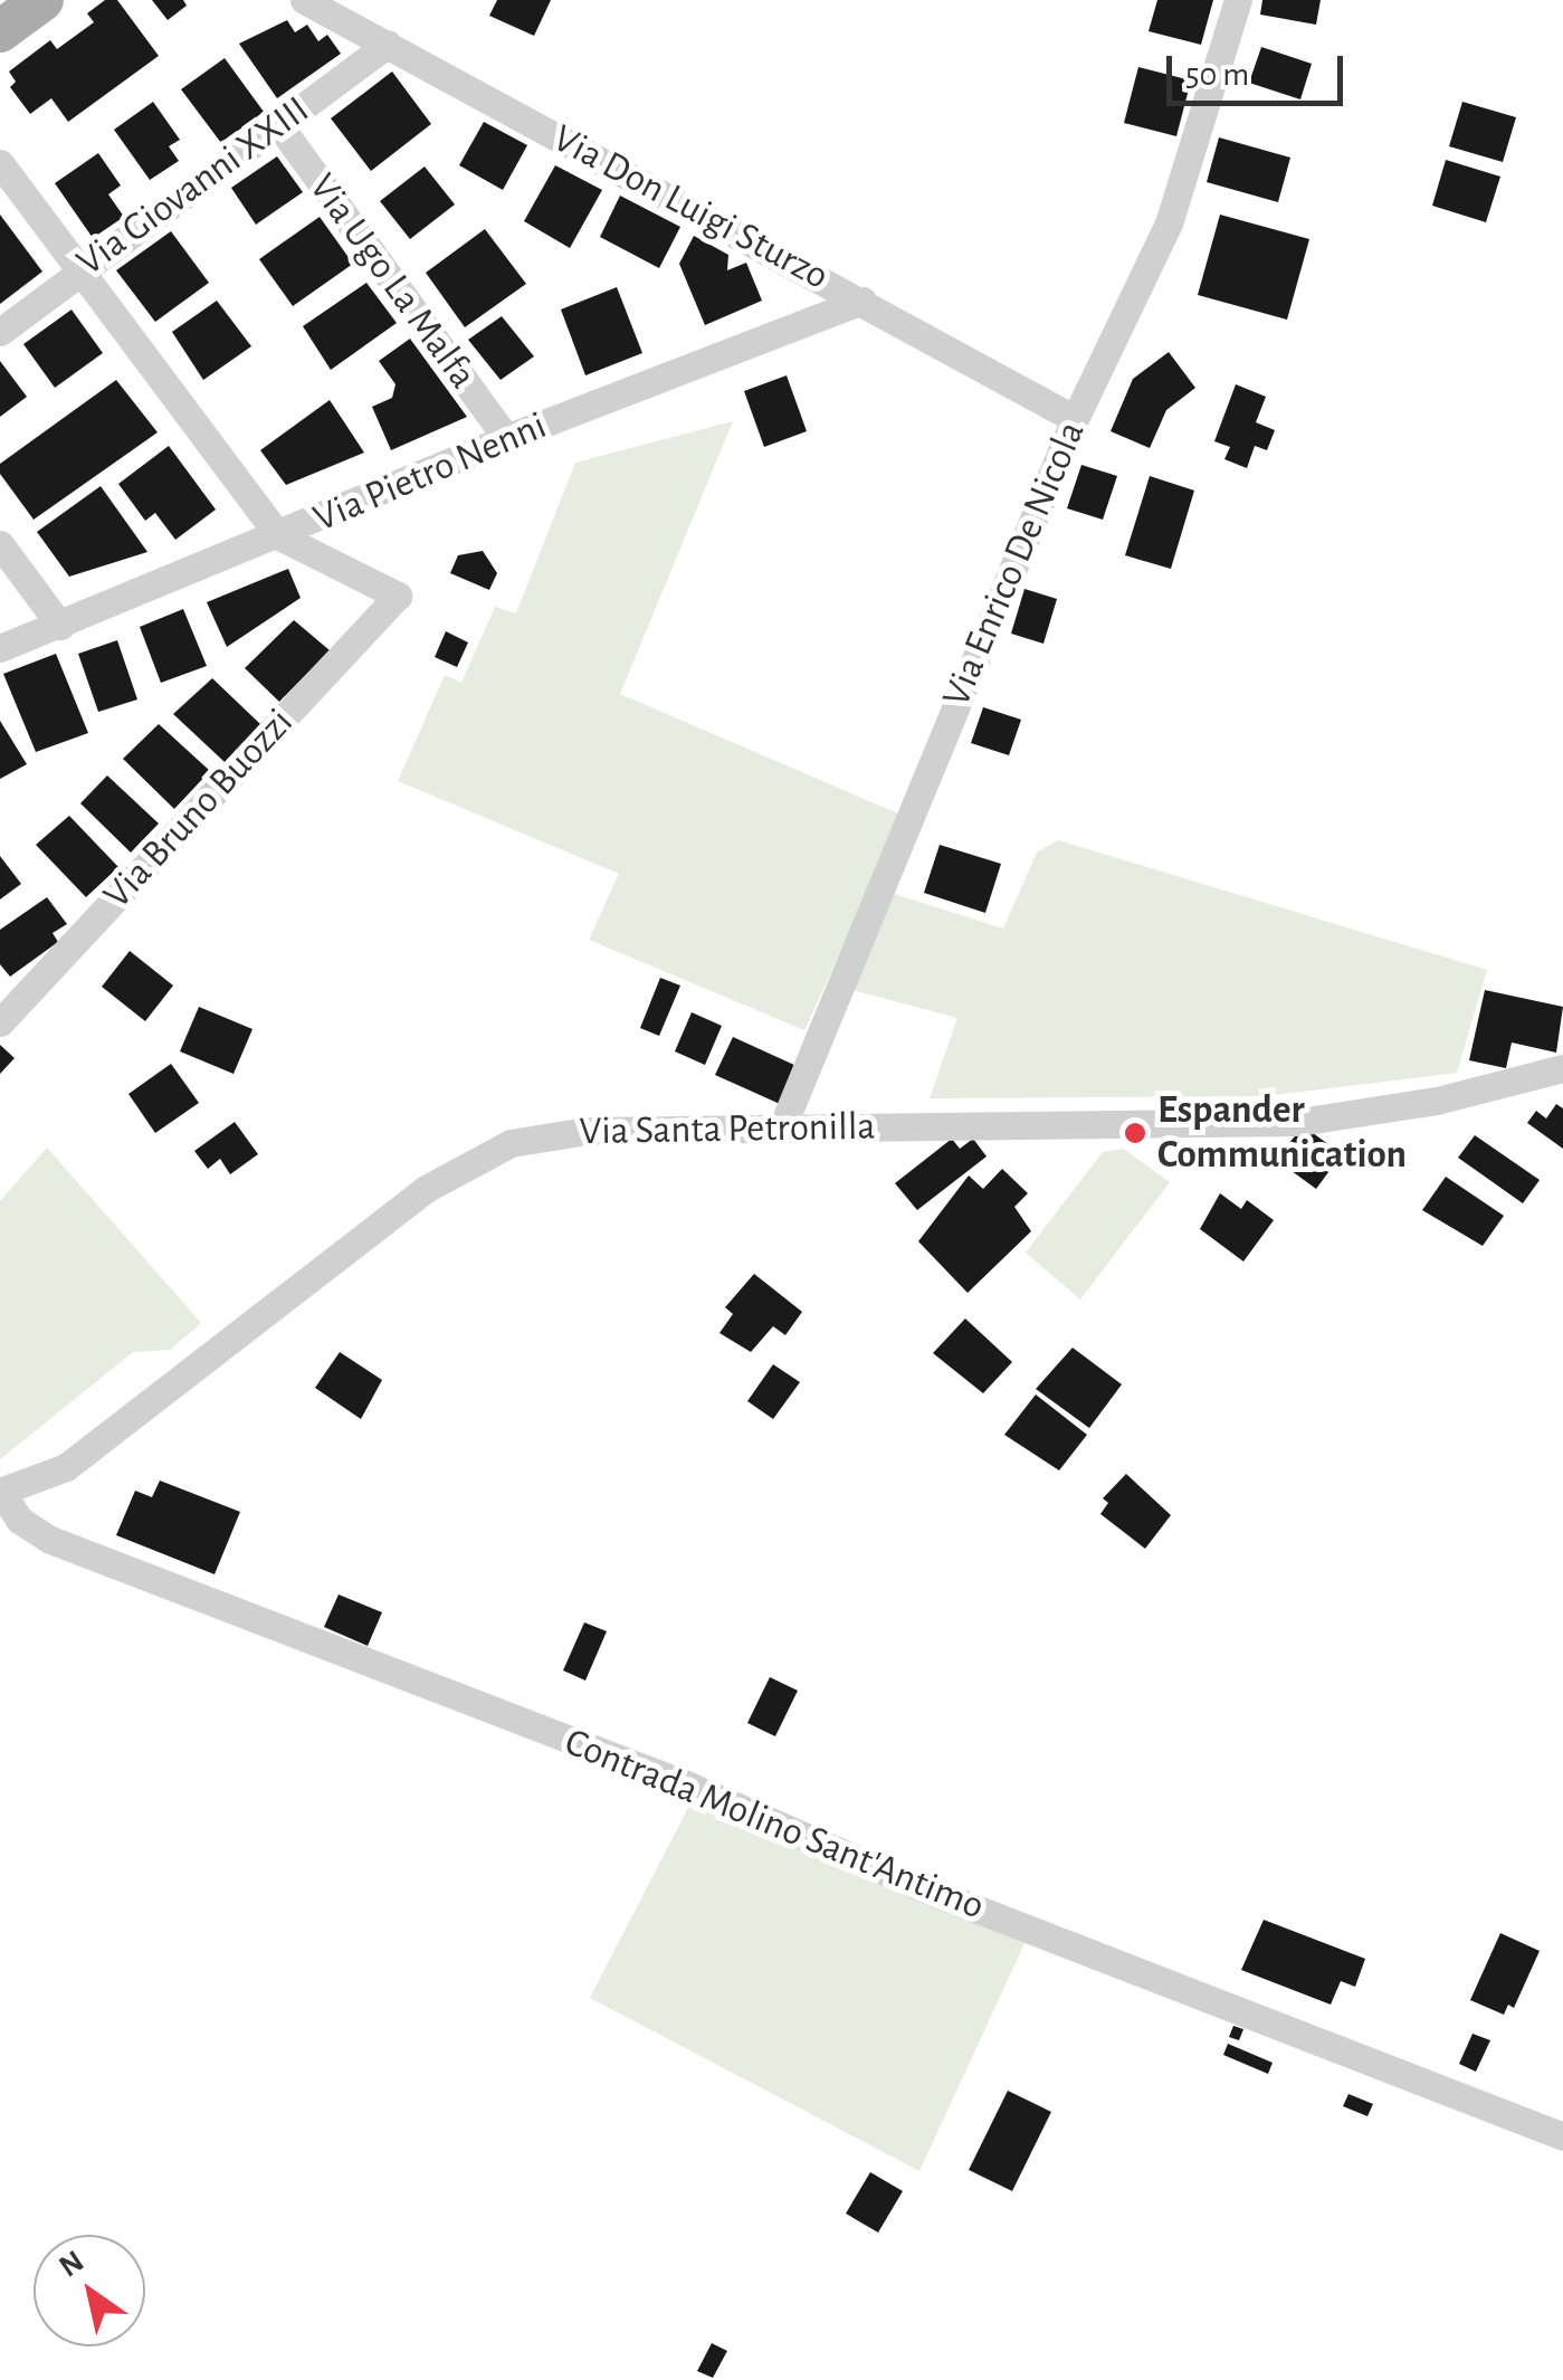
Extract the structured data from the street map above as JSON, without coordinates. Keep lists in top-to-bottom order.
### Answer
{
  "streets": {
    "street": [
      "Via Giovanni XXIII",
      "Via Don Luigi Sturzo",
      "Via Ugo La Malfa",
      "Via Pietro Nenni",
      "Via Enrico De Nicola",
      "Via Bruno Buozzi",
      "Via Santa Petronilla",
      "Contrada Molino Sant'Antimo"
    ]
  },
  "crossings": [
    ["Via Giovanni XXIII", "Via Don Luigi Sturzo"],
    ["Via Giovanni XXIII", "Via Ugo La Malfa"],
    ["Via Don Luigi Sturzo", "Via Pietro Nenni"],
    ["Via Don Luigi Sturzo", "Via Enrico De Nicola"],
    ["Via Ugo La Malfa", "Via Pietro Nenni"],
    ["Via Pietro Nenni", "Via Bruno Buozzi"],
    ["Via Enrico De Nicola", "Via Santa Petronilla"],
    ["Via Santa Petronilla", "Contrada Molino Sant'Antimo"]
  ],
  "places": ["Espander Communication"],
  "scale_bar": "50 m",
  "north": "top left"
}
